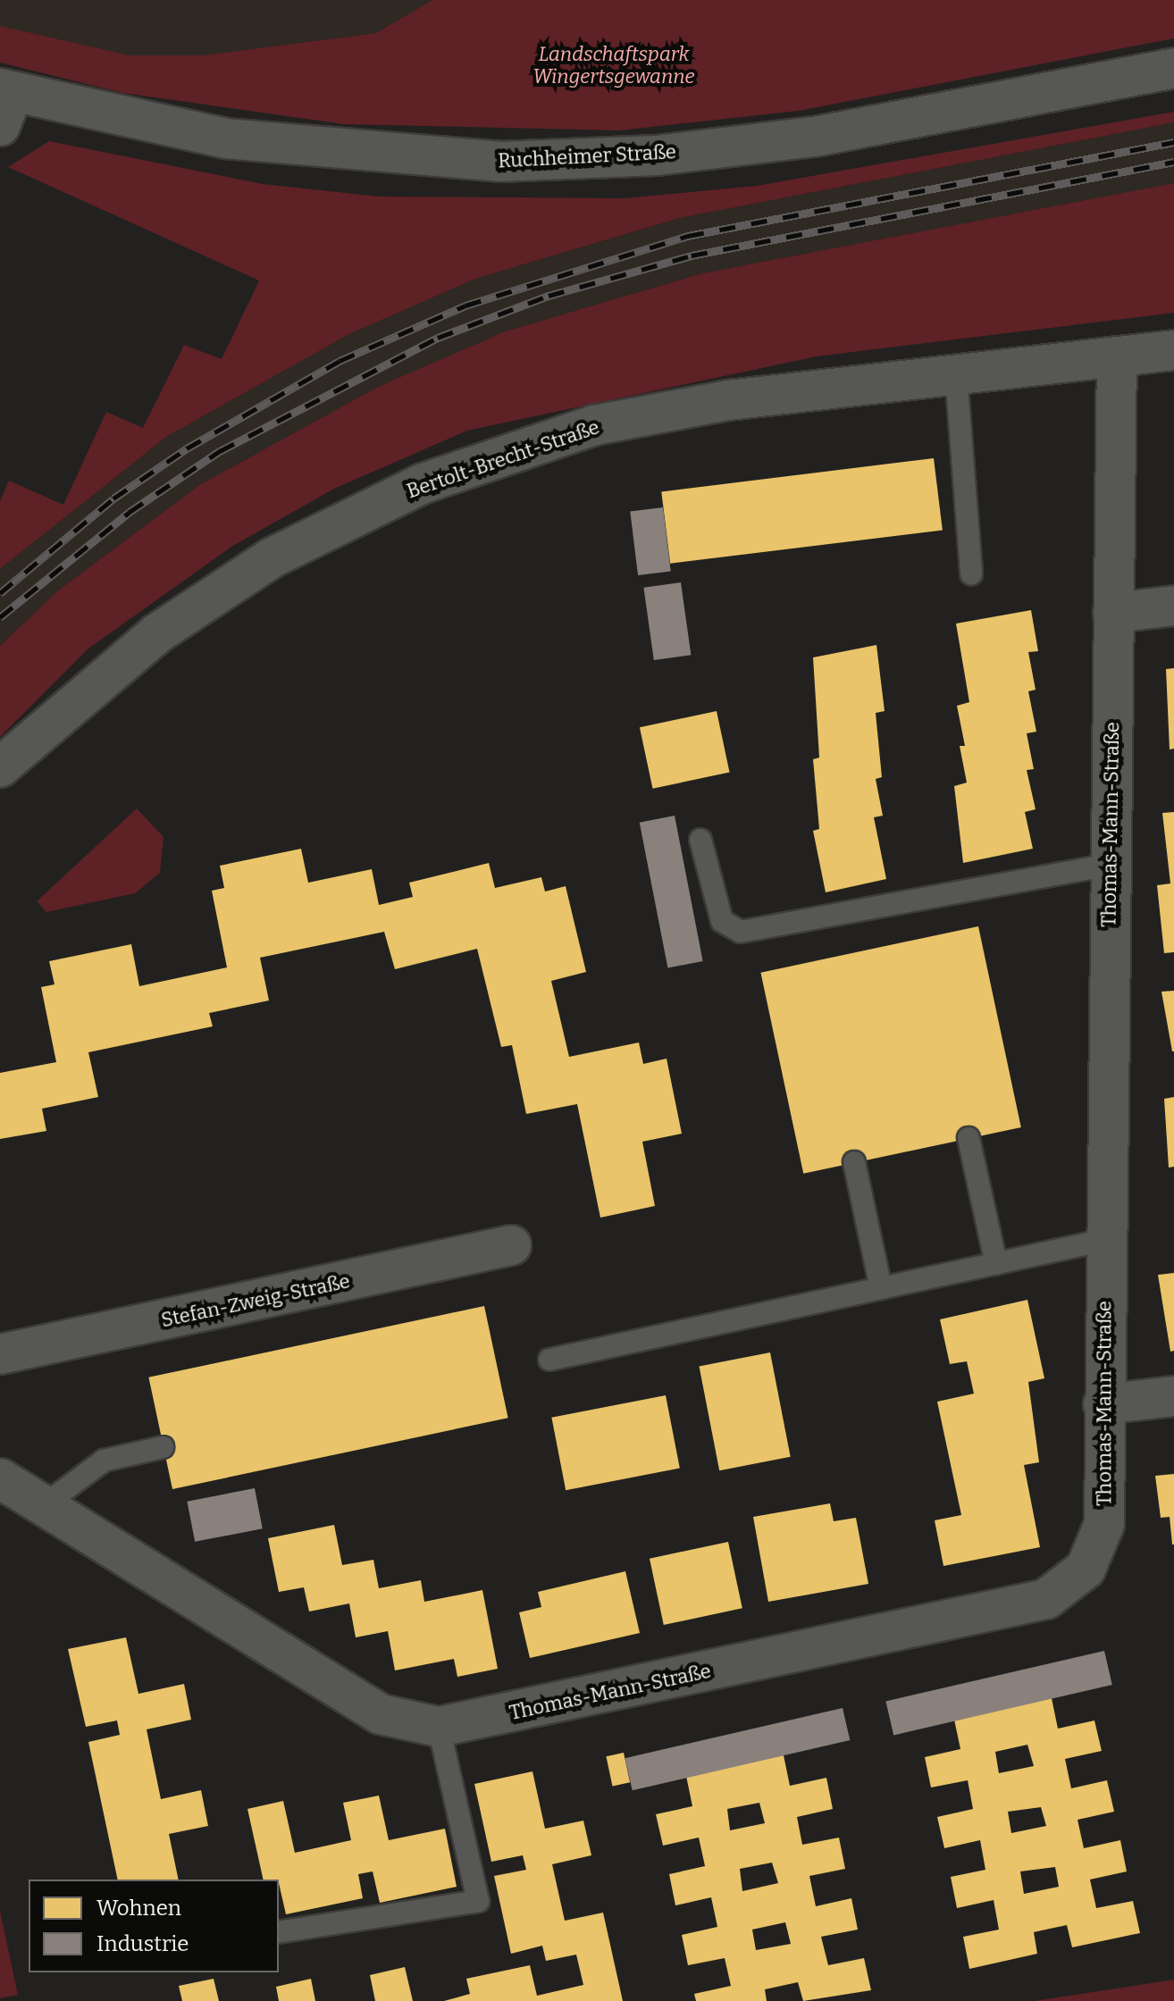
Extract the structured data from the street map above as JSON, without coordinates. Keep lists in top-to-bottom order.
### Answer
{
  "streets": {
    "street": [
      "Ruchheimer Straße",
      "Bertolt-Brecht-Straße",
      "Thomas-Mann-Straße",
      "Stefan-Zweig-Straße"
    ]
  },
  "crossings": [
    ["Bertolt-Brecht-Straße", "Thomas-Mann-Straße"]
  ],
  "parks": ["Landschaftspark Wingertsgewanne"],
  "legend": ["Wohnen", "Industrie"]
}
